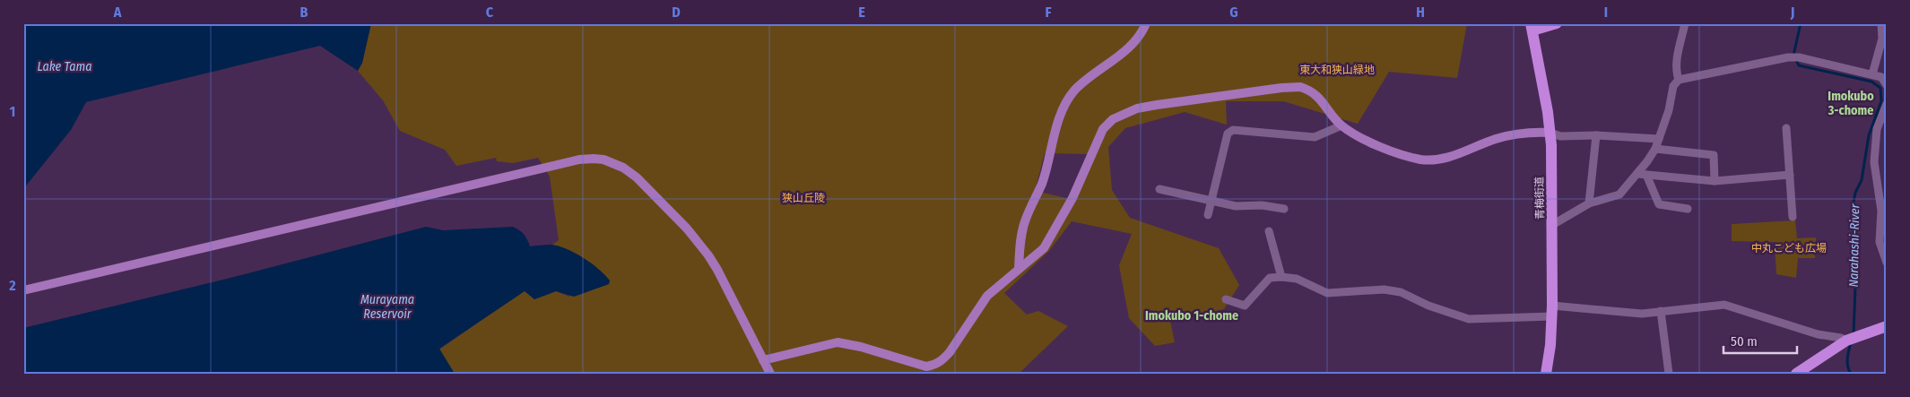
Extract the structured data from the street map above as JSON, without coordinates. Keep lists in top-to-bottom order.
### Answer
{
  "streets": {
    "main road": ["青梅街道"]
  },
  "districts": ["Imokubo 3-chome", "Imokubo 1-chome"],
  "water": ["Lake Tama", "Narahashi-River", "Murayama Reservoir"],
  "parks": ["東大和狭山緑地", "狭山丘陵", "中丸こども広場"],
  "scale_bar": "50 m",
  "grid": {
    "columns": [
      "A",
      "B",
      "C",
      "D",
      "E",
      "F",
      "G",
      "H",
      "I",
      "J"
    ],
    "rows": ["1", "2"]
  }
}
